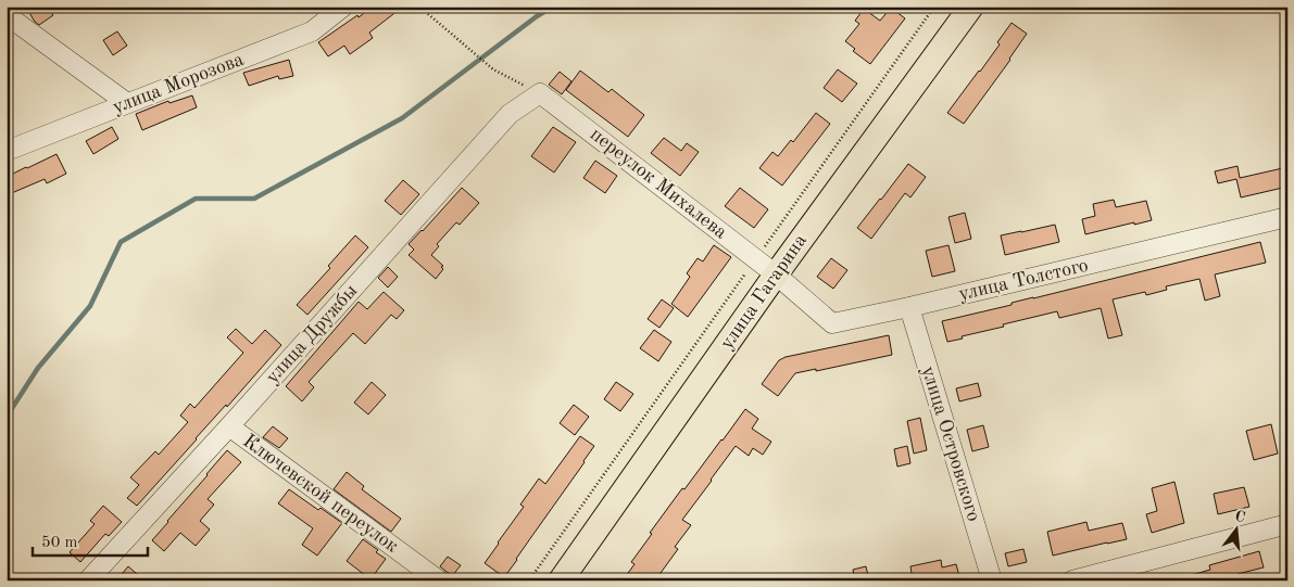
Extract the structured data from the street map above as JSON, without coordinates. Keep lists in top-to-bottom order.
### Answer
{
  "streets": {
    "main road": ["улица Гагарина"],
    "street": [
      "улица Морозова",
      "переулок Михалева",
      "улица Толстого",
      "улица Дружбы",
      "улица Островского",
      "Ключевской переулок"
    ]
  },
  "crossings": [
    ["переулок Михалева", "улица Толстого"],
    ["переулок Михалева", "улица Гагарина"],
    ["переулок Михалева", "улица Дружбы"],
    ["улица Толстого", "улица Гагарина"],
    ["улица Толстого", "улица Островского"],
    ["улица Дружбы", "Ключевской переулок"]
  ],
  "scale_bar": "50 m",
  "north": "top"
}
